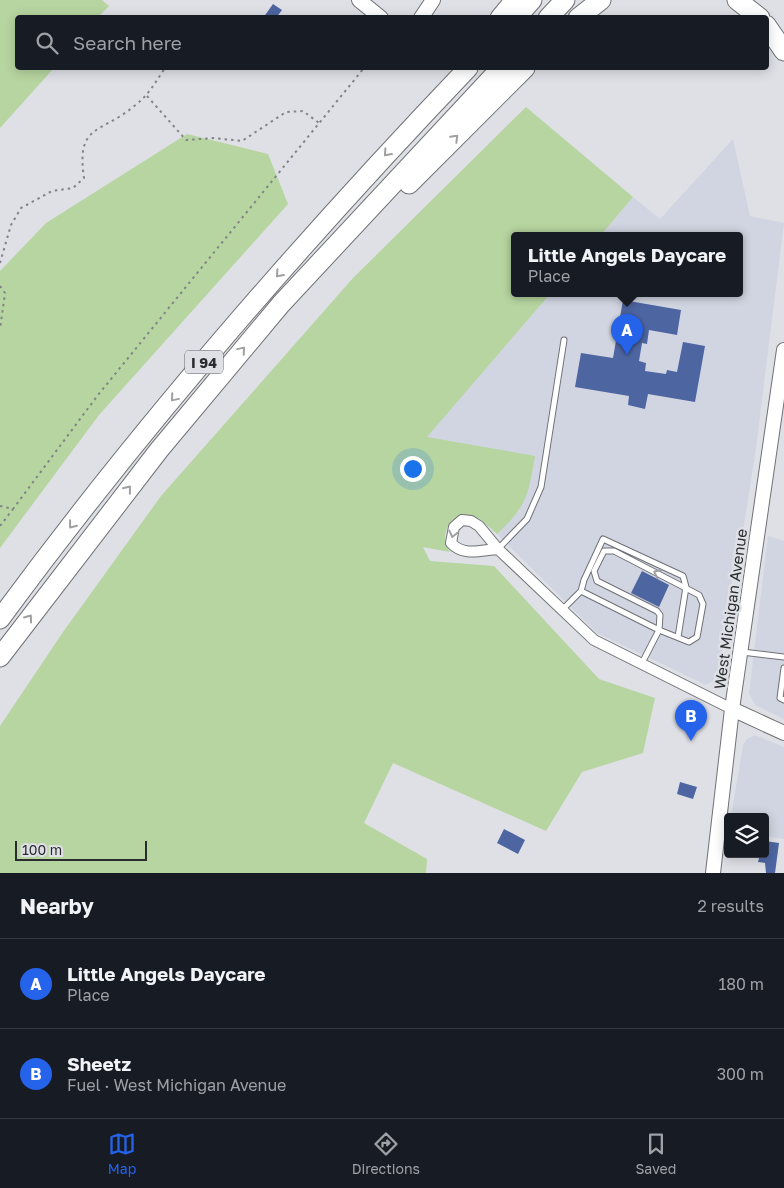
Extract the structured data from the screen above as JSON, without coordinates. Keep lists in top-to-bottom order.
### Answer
{
  "streets": {
    "highway": ["I 94"],
    "main road": ["West Michigan Avenue"]
  },
  "scale_bar": "100 m",
  "page": {
    "search": "Search here",
    "popup": ["Little Angels Daycare", "Place"],
    "pins": ["A", "B"],
    "scale": "100 m",
    "heading": ["Nearby", "2 results"],
    "list": [
      {
        "mark": "A",
        "name": "Little Angels Daycare",
        "note": "Place",
        "value": "180 m"
      },
      {
        "mark": "B",
        "name": "Sheetz",
        "note": "Fuel · West Michigan Avenue",
        "value": "300 m"
      }
    ],
    "nav": ["Map", "Directions", "Saved"]
  }
}
